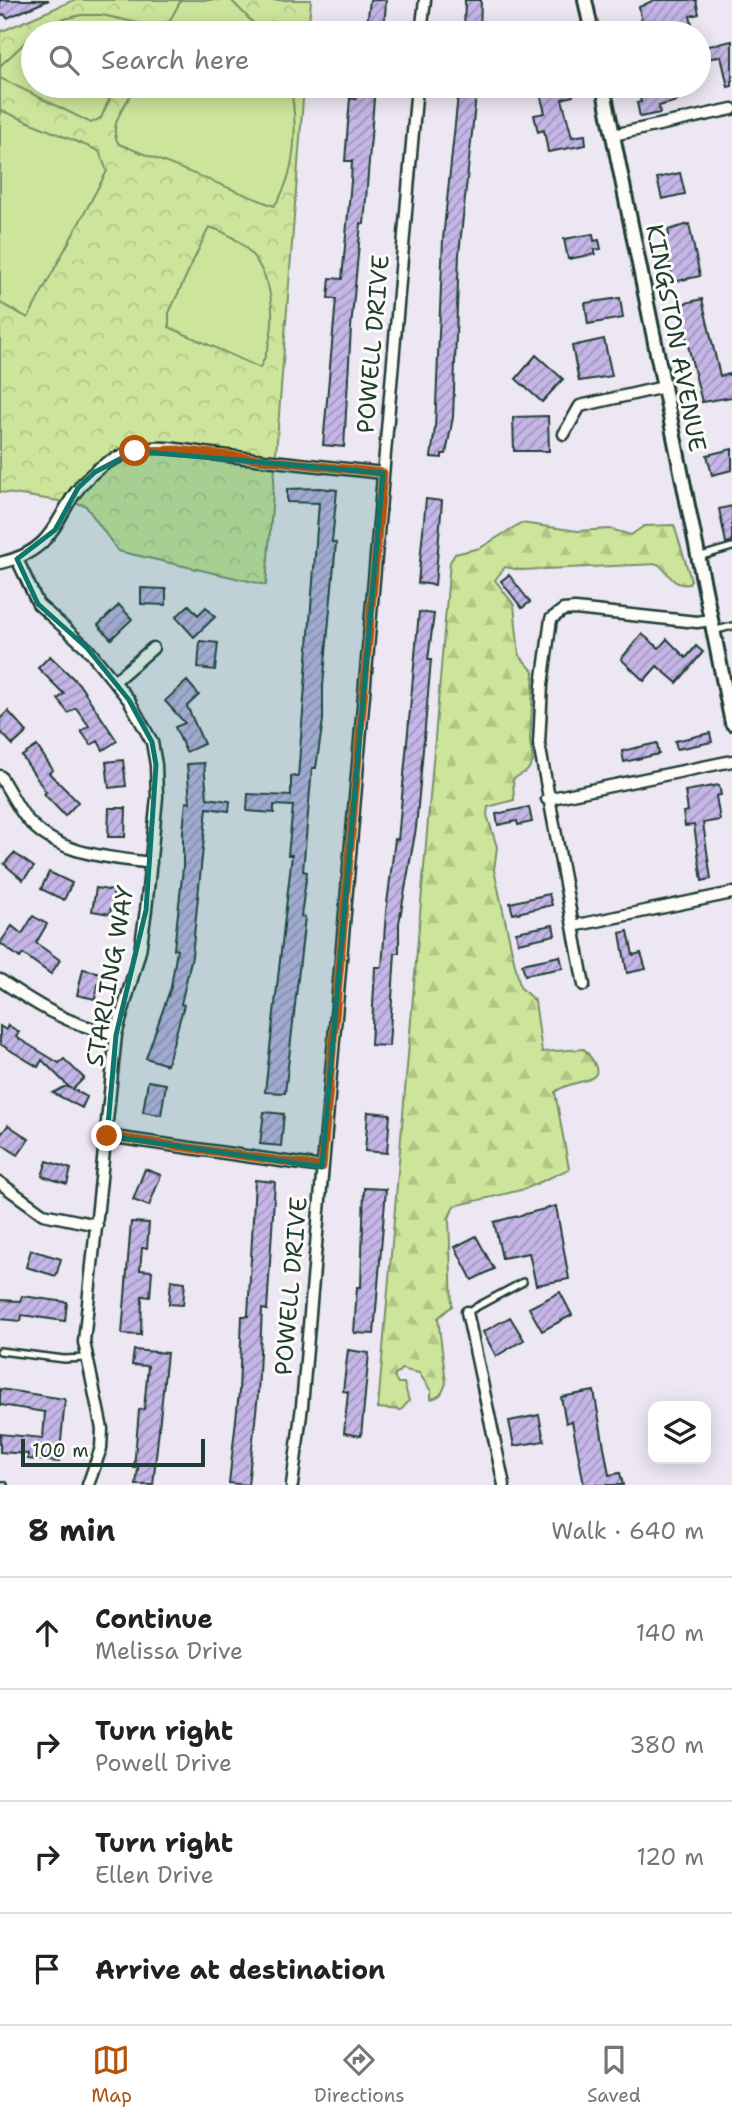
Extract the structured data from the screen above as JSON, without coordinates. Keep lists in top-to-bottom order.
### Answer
{
  "streets": {
    "street": ["KINGSTON AVENUE", "POWELL DRIVE", "STARLING WAY"]
  },
  "scale_bar": "100 m",
  "page": {
    "search": "Search here",
    "scale": "100 m",
    "heading": ["8 min", "Walk · 640 m"],
    "list": [
      ["Continue", "Melissa Drive", "140 m"],
      ["Turn right", "Powell Drive", "380 m"],
      ["Turn right", "Ellen Drive", "120 m"],
      "Arrive at destination"
    ],
    "nav": ["Map", "Directions", "Saved"]
  }
}
